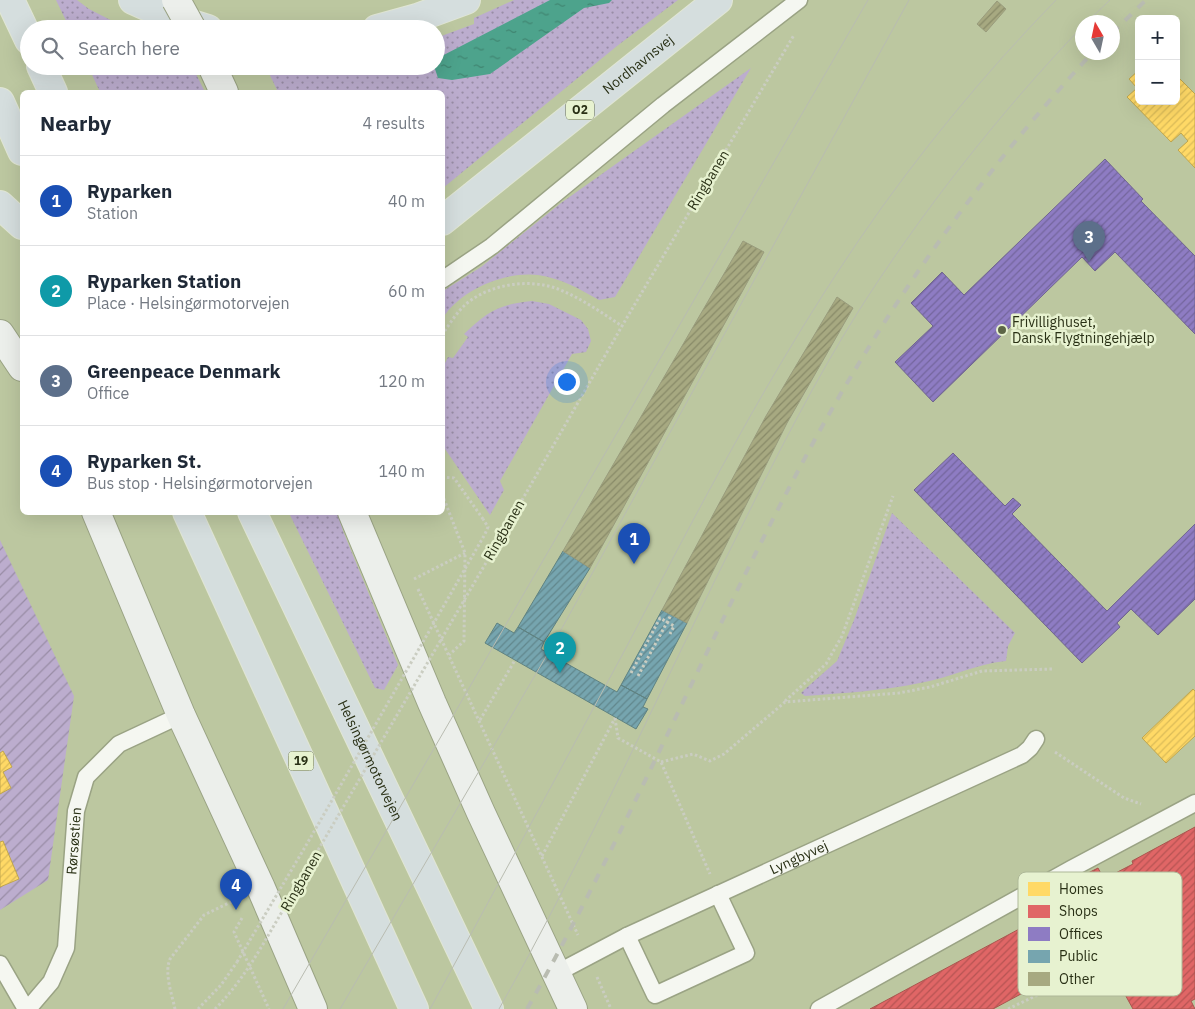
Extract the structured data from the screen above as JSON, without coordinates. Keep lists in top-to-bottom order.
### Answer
{
  "streets": {
    "highway": [
      "Nordhavnsvej",
      "O2",
      "19",
      "Helsingørmotorvejen"
    ],
    "lane": ["Rørsøstien", "Lyngbyvej"],
    "path": ["Ringbanen"]
  },
  "places": ["Frivillighuset, Dansk Flygtningehjælp"],
  "legend": [
    "Homes",
    "Shops",
    "Offices",
    "Public",
    "Other"
  ],
  "north": "top",
  "page": {
    "map_buttons": ["+", "−"],
    "search": "Search here",
    "heading": ["Nearby", "4 results"],
    "list": [
      {
        "mark": "1",
        "name": "Ryparken",
        "note": "Station",
        "value": "40 m"
      },
      {
        "mark": "2",
        "name": "Ryparken Station",
        "note": "Place · Helsingørmotorvejen",
        "value": "60 m"
      },
      {
        "mark": "3",
        "name": "Greenpeace Denmark",
        "note": "Office",
        "value": "120 m"
      },
      {
        "mark": "4",
        "name": "Ryparken St.",
        "note": "Bus stop · Helsingørmotorvejen",
        "value": "140 m"
      }
    ],
    "pins": [
      "3",
      "1",
      "2",
      "4"
    ]
  }
}
